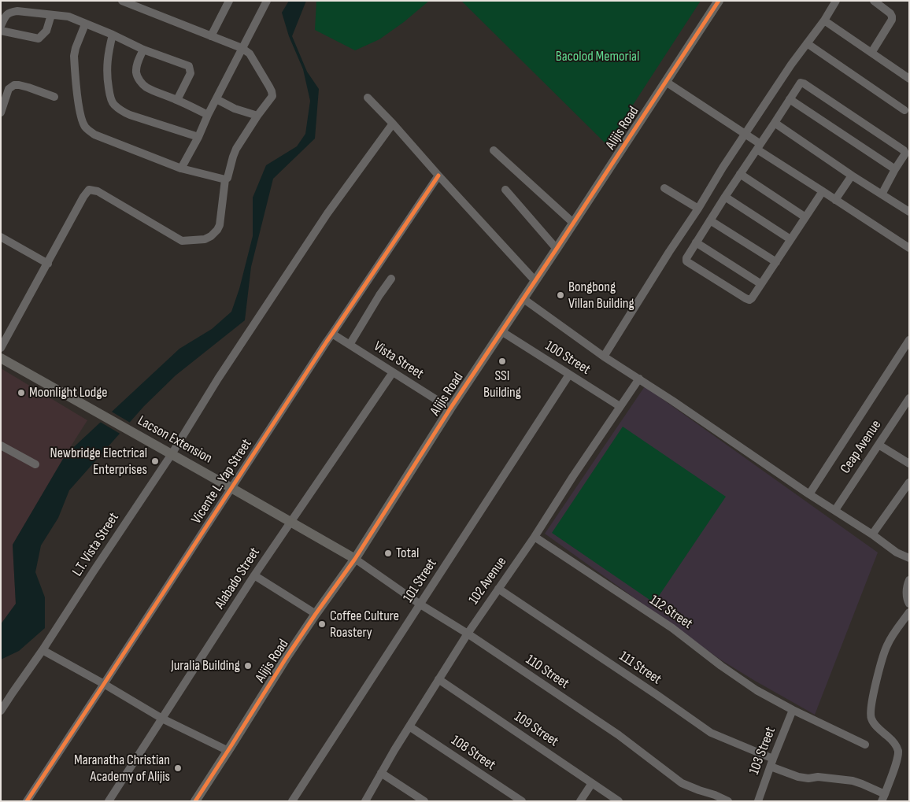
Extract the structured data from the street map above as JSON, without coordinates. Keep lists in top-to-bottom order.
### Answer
{
  "streets": {
    "main road": ["Alijis Road", "Lacson Extension"],
    "street": [
      "100 Street",
      "Vista Street",
      "Ceap Avenue",
      "Vicente L. Yap Street",
      "L.T. Vista Street",
      "Alabado Street",
      "101 Street",
      "102 Avenue",
      "112 Street",
      "111 Street",
      "110 Street",
      "109 Street",
      "103 Street",
      "108 Street"
    ]
  },
  "crossings": [
    ["Alijis Road", "100 Street"],
    ["Alijis Road", "Vista Street"],
    ["Alijis Road", "Lacson Extension"],
    ["Alijis Road", "110 Street"],
    ["100 Street", "101 Street"],
    ["100 Street", "102 Avenue"],
    ["Vista Street", "Vicente L. Yap Street"],
    ["Vista Street", "Alabado Street"],
    ["Lacson Extension", "Vicente L. Yap Street"],
    ["Lacson Extension", "L.T. Vista Street"],
    ["Lacson Extension", "Alabado Street"],
    ["Lacson Extension", "110 Street"],
    ["101 Street", "110 Street"],
    ["102 Avenue", "112 Street"],
    ["102 Avenue", "111 Street"],
    ["102 Avenue", "110 Street"],
    ["102 Avenue", "109 Street"],
    ["102 Avenue", "108 Street"],
    ["112 Street", "103 Street"],
    ["111 Street", "103 Street"]
  ],
  "parks": ["Bacolod Memorial"],
  "places": [
    "Bongbong Villan Building",
    "SSI Building",
    "Moonlight Lodge",
    "Newbridge Electrical Enterprises",
    "Total",
    "Coffee Culture Roastery",
    "Juralia Building",
    "Maranatha Christian Academy of Alijis"
  ]
}
